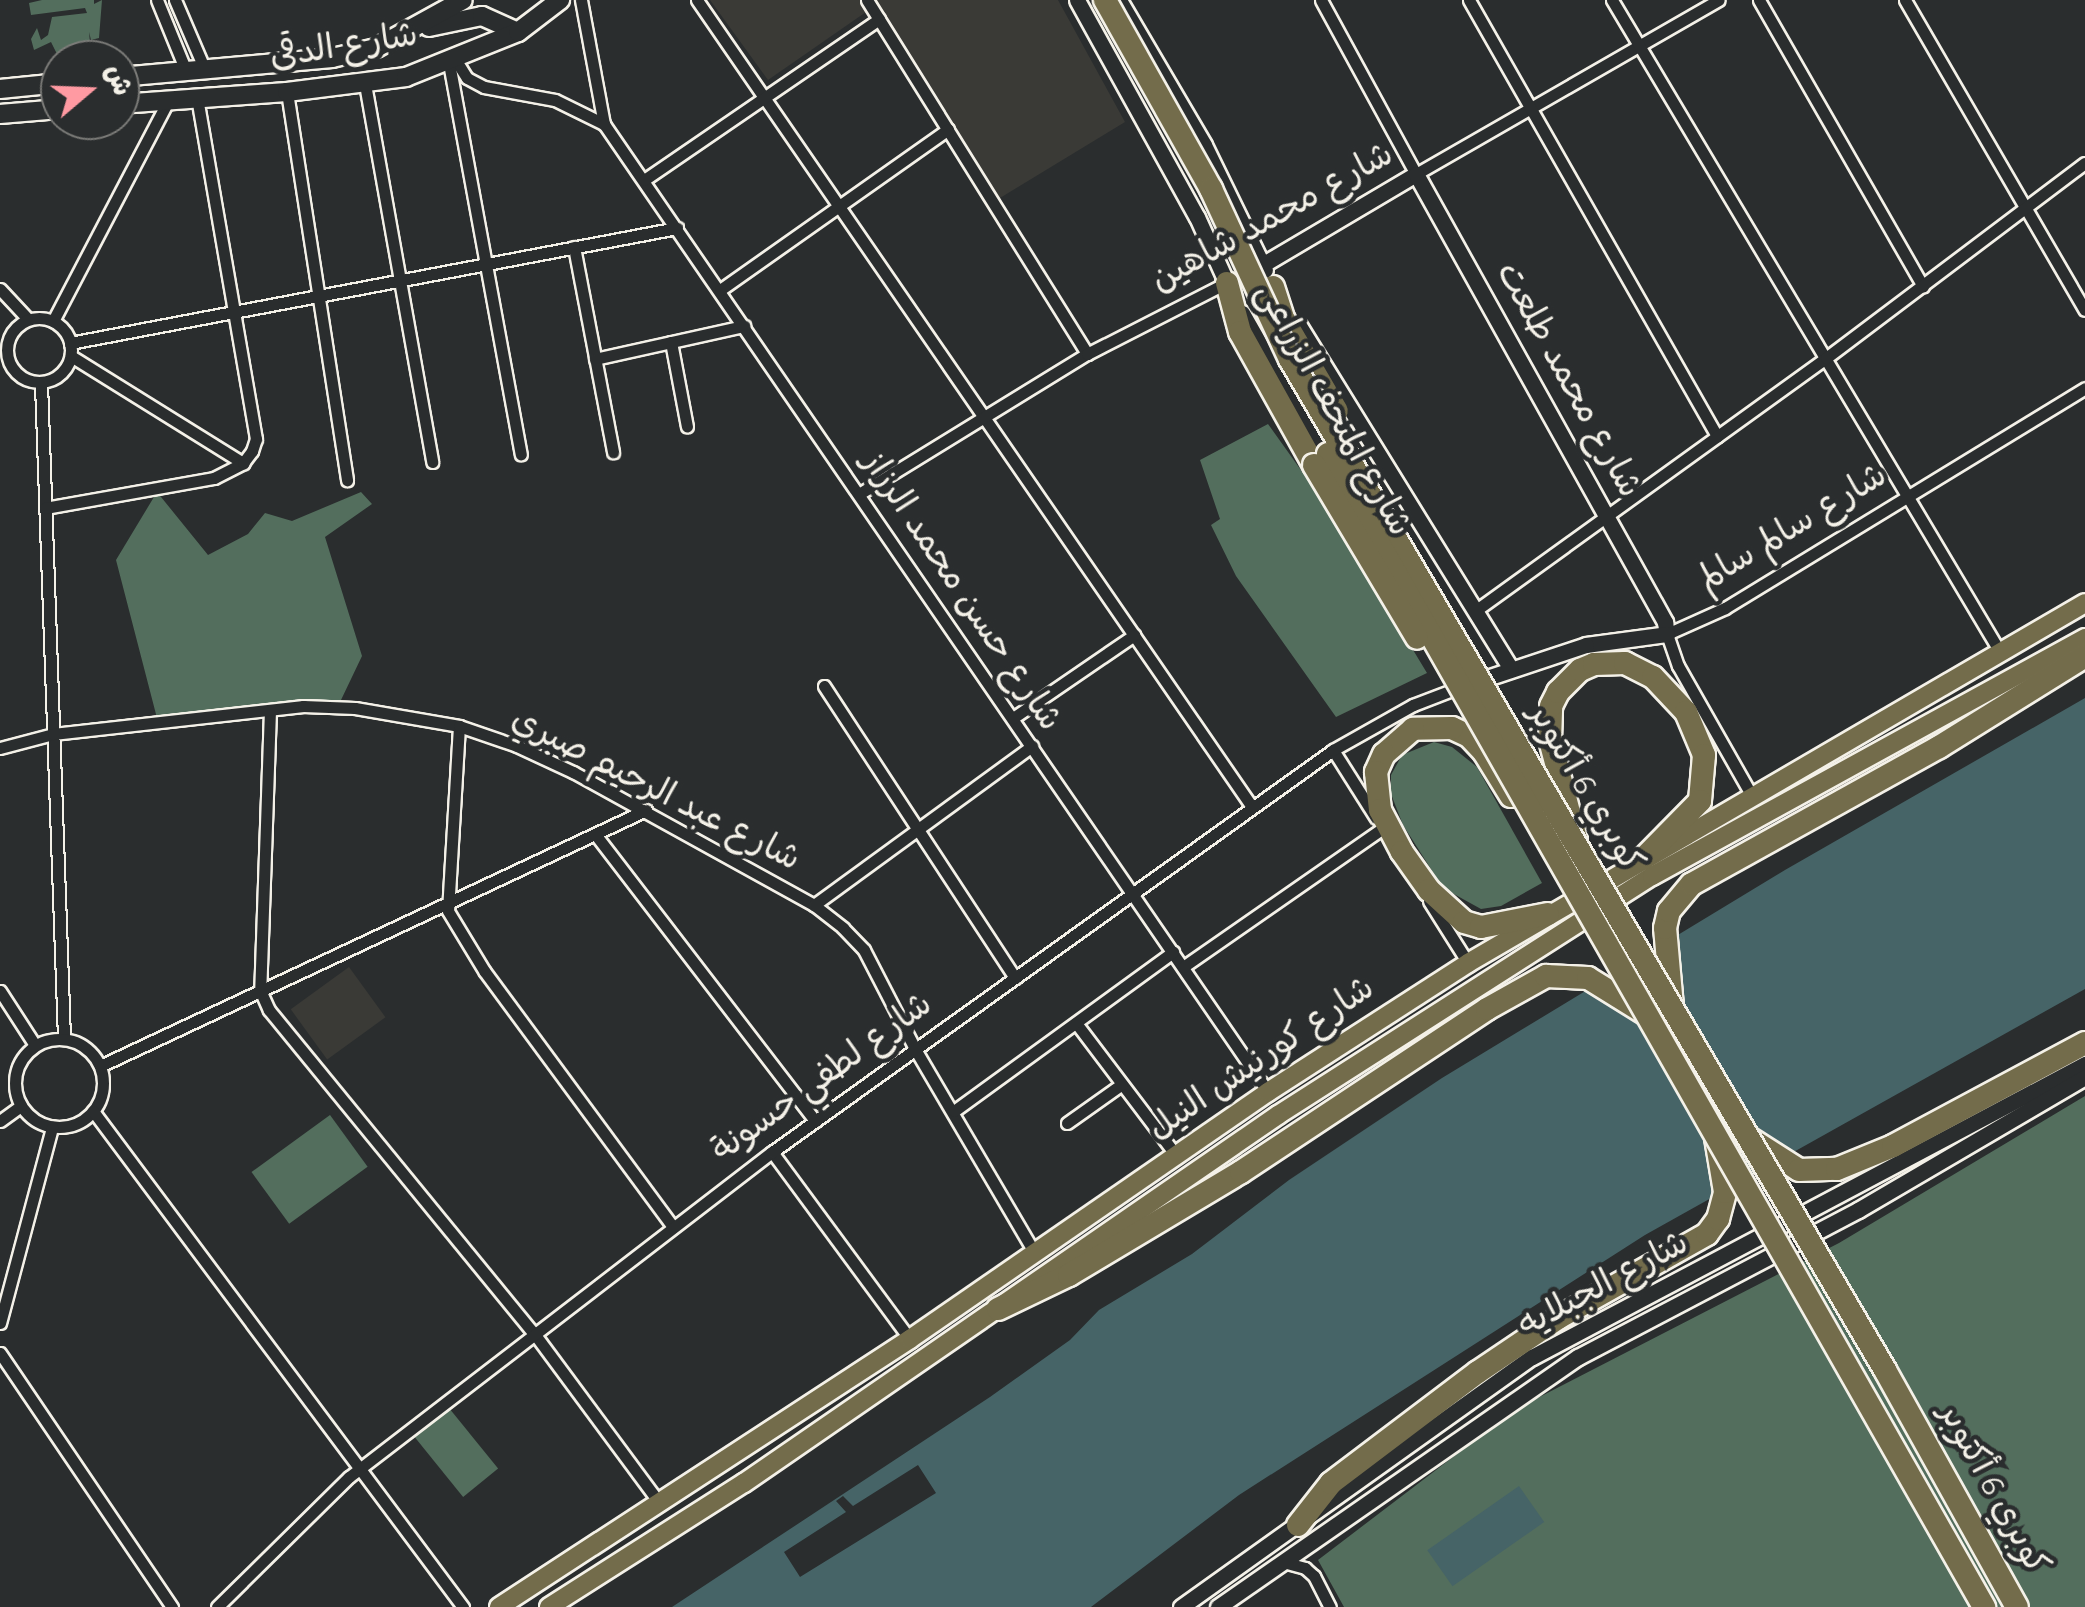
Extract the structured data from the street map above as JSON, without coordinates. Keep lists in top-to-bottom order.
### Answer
{
  "streets": {
    "highway": ["كوبري 6 أكتوبر"],
    "main road": ["شارع الدقى", "شارع كورنيش النيل"],
    "street": [
      "شارع محمد شاهين",
      "شارع محمد طلعت",
      "شارع المتحف الزراعى",
      "شارع سالم سالم",
      "شارع حسن محمد الرزاز",
      "شارع عبد الرحيم صبري",
      "شارع لطفي حسونة",
      "شارع الجبلايه"
    ]
  },
  "crossings": [
    ["شارع الدقى", "شارع حسن محمد الرزاز"],
    ["شارع محمد شاهين", "شارع محمد طلعت"],
    ["شارع محمد شاهين", "شارع المتحف الزراعى"],
    ["شارع محمد شاهين", "شارع حسن محمد الرزاز"],
    ["شارع محمد طلعت", "شارع سالم سالم"],
    ["شارع محمد طلعت", "شارع كورنيش النيل"],
    ["شارع المتحف الزراعى", "شارع سالم سالم"],
    ["شارع المتحف الزراعى", "شارع لطفي حسونة"],
    ["شارع سالم سالم", "شارع لطفي حسونة"],
    ["شارع حسن محمد الرزاز", "شارع كورنيش النيل"],
    ["شارع حسن محمد الرزاز", "شارع لطفي حسونة"],
    ["شارع عبد الرحيم صبري", "شارع كورنيش النيل"],
    ["شارع عبد الرحيم صبري", "شارع لطفي حسونة"]
  ],
  "north": "right"
}
